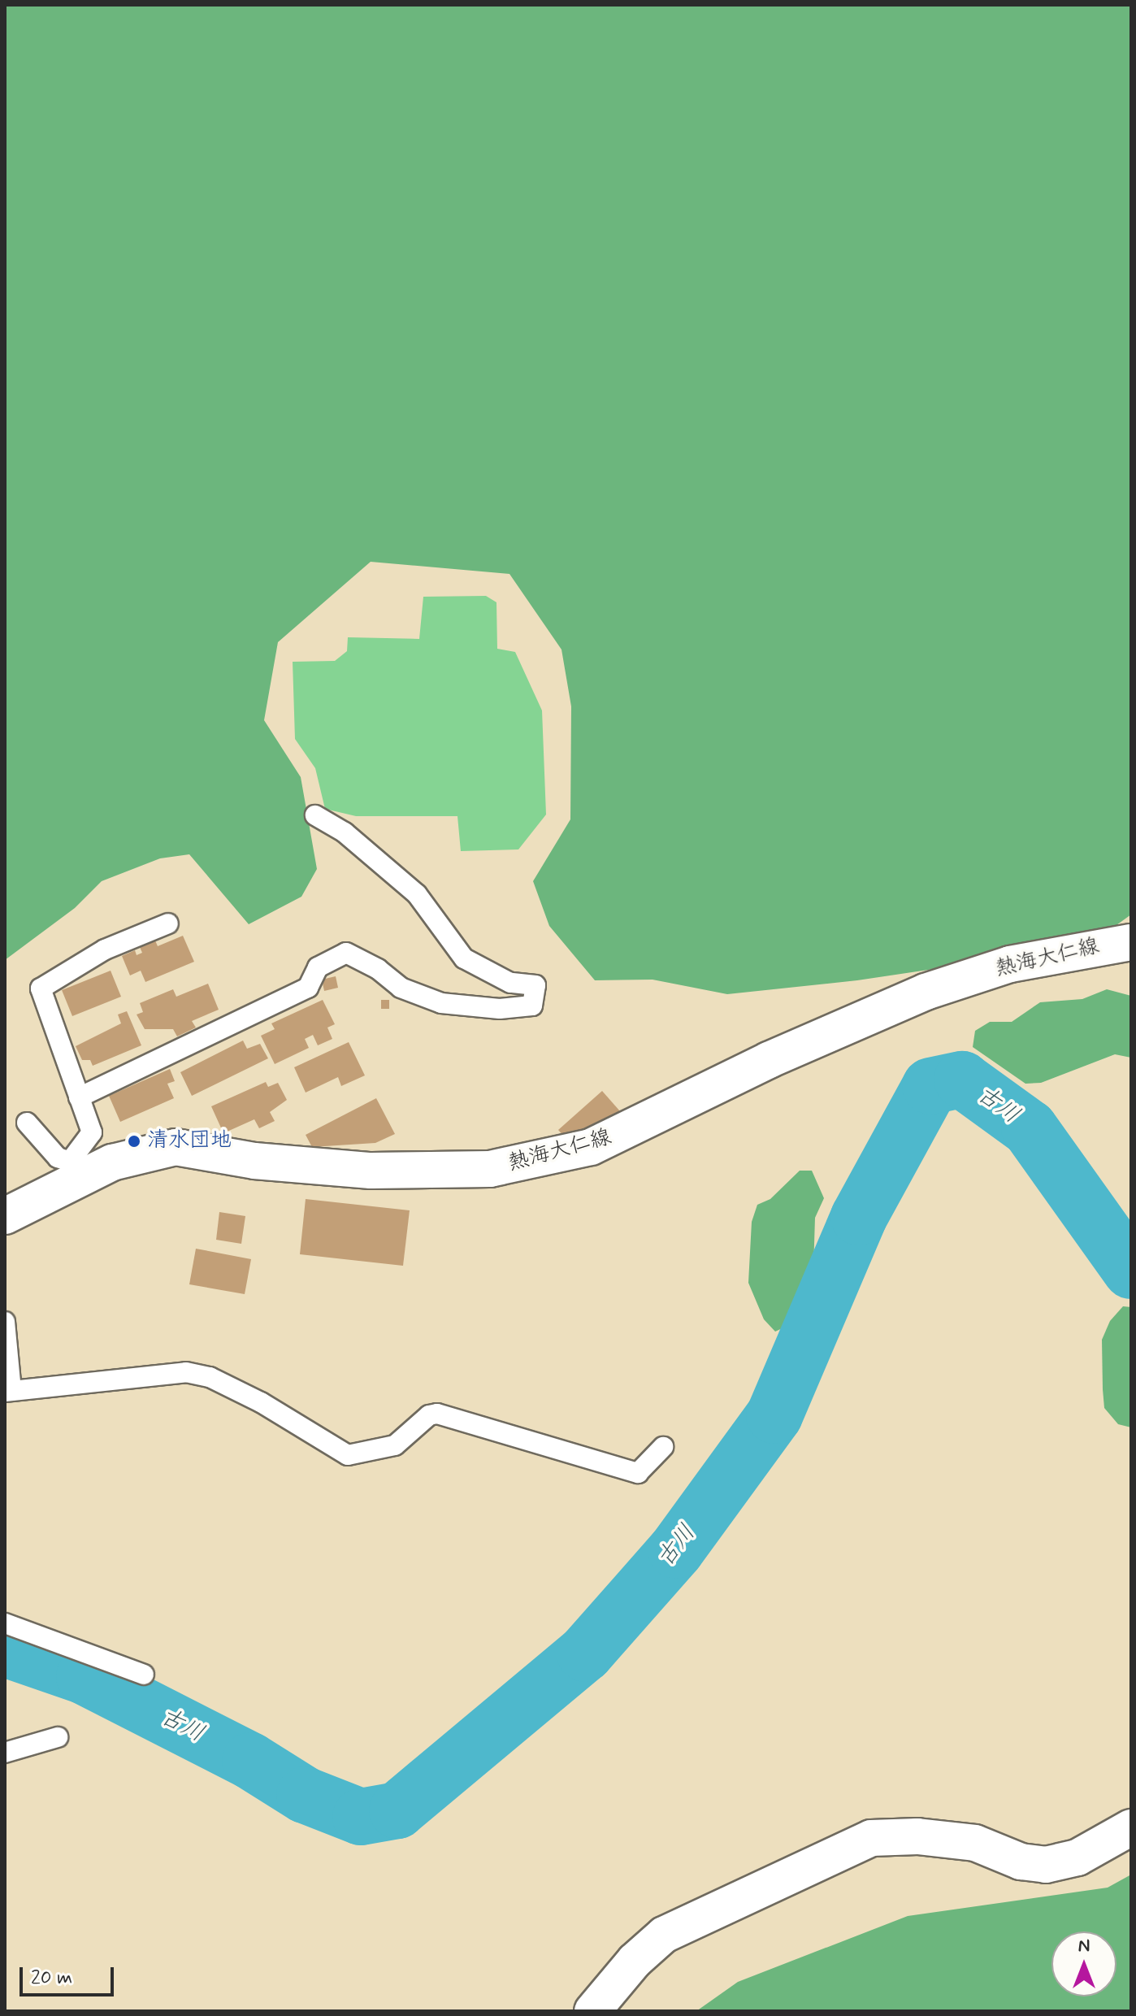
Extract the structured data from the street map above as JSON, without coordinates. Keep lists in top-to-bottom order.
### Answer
{
  "streets": {
    "main road": ["熱海大仁線"]
  },
  "water": ["古川"],
  "places": ["清水団地"],
  "scale_bar": "20 m",
  "north": "top"
}
